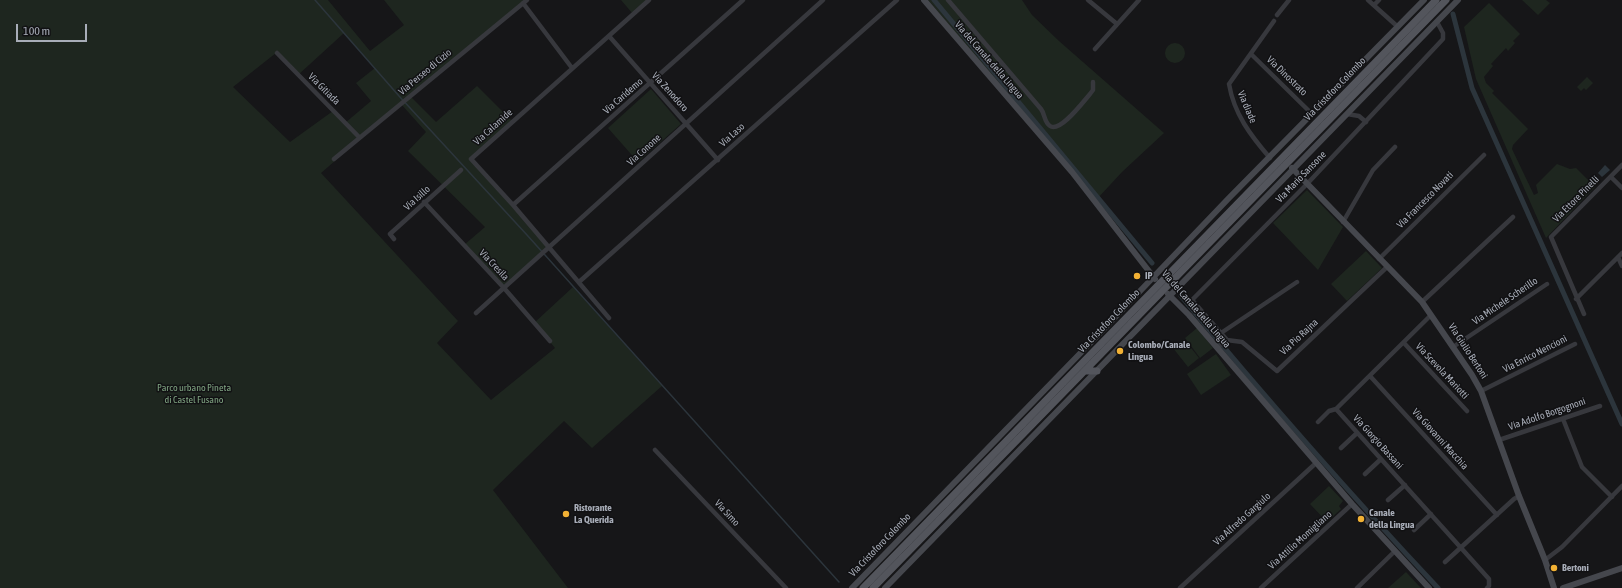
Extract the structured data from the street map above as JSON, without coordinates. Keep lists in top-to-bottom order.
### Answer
{
  "streets": {
    "main road": ["Via Cristoforo Colombo"],
    "street": [
      "Via del Canale della Lingua",
      "Via Perseo di Cizio",
      "Via Dinostrato",
      "Via Gitiada",
      "Via Zenodoro",
      "Via Caridemo",
      "Via diade",
      "Via Calamide",
      "Via Laso",
      "Via Conone",
      "Via Mario Sansone",
      "Via Isillo",
      "Via Ettore Pinelli",
      "Via Francesco Novati",
      "Via Cresila",
      "Via Michele Scherillo",
      "Via Pio Rajna",
      "Via Giulio Bertoni",
      "Via Enrico Nencioni",
      "Via Scevola Mariotti",
      "Via Adolfo Borgognoni",
      "Via Giovanni Macchia",
      "Via Giorgio Bassani",
      "Via Simo",
      "Via Alfredo Gargiulo",
      "Via Attilio Momigliano"
    ]
  },
  "crossings": [
    ["Via del Canale della Lingua", "Via Cristoforo Colombo"],
    ["Via del Canale della Lingua", "Via Alfredo Gargiulo"],
    ["Via del Canale della Lingua", "Via Attilio Momigliano"],
    ["Via Perseo di Cizio", "Via Gitiada"],
    ["Via Dinostrato", "Via diade"],
    ["Via Cristoforo Colombo", "Via diade"],
    ["Via Cristoforo Colombo", "Via Mario Sansone"],
    ["Via Cristoforo Colombo", "Via Giulio Bertoni"],
    ["Via Zenodoro", "Via Caridemo"],
    ["Via Zenodoro", "Via Calamide"],
    ["Via Zenodoro", "Via Laso"],
    ["Via Zenodoro", "Via Conone"],
    ["Via Caridemo", "Via Calamide"],
    ["Via Calamide", "Via Laso"],
    ["Via Calamide", "Via Conone"],
    ["Via Conone", "Via Cresila"],
    ["Via Mario Sansone", "Via Pio Rajna"],
    ["Via Mario Sansone", "Via Giulio Bertoni"],
    ["Via Isillo", "Via Cresila"],
    ["Via Francesco Novati", "Via Giulio Bertoni"],
    ["Via Michele Scherillo", "Via Giulio Bertoni"],
    ["Via Pio Rajna", "Via Giulio Bertoni"],
    ["Via Giulio Bertoni", "Via Enrico Nencioni"],
    ["Via Giulio Bertoni", "Via Adolfo Borgognoni"]
  ],
  "parks": ["Parco urbano Pineta di Castel Fusano"],
  "places": [
    "IP",
    "Colombo/Canale Lingua",
    "Ristorante La Querida",
    "Canale della Lingua",
    "Bertoni"
  ],
  "scale_bar": "100 m"
}
